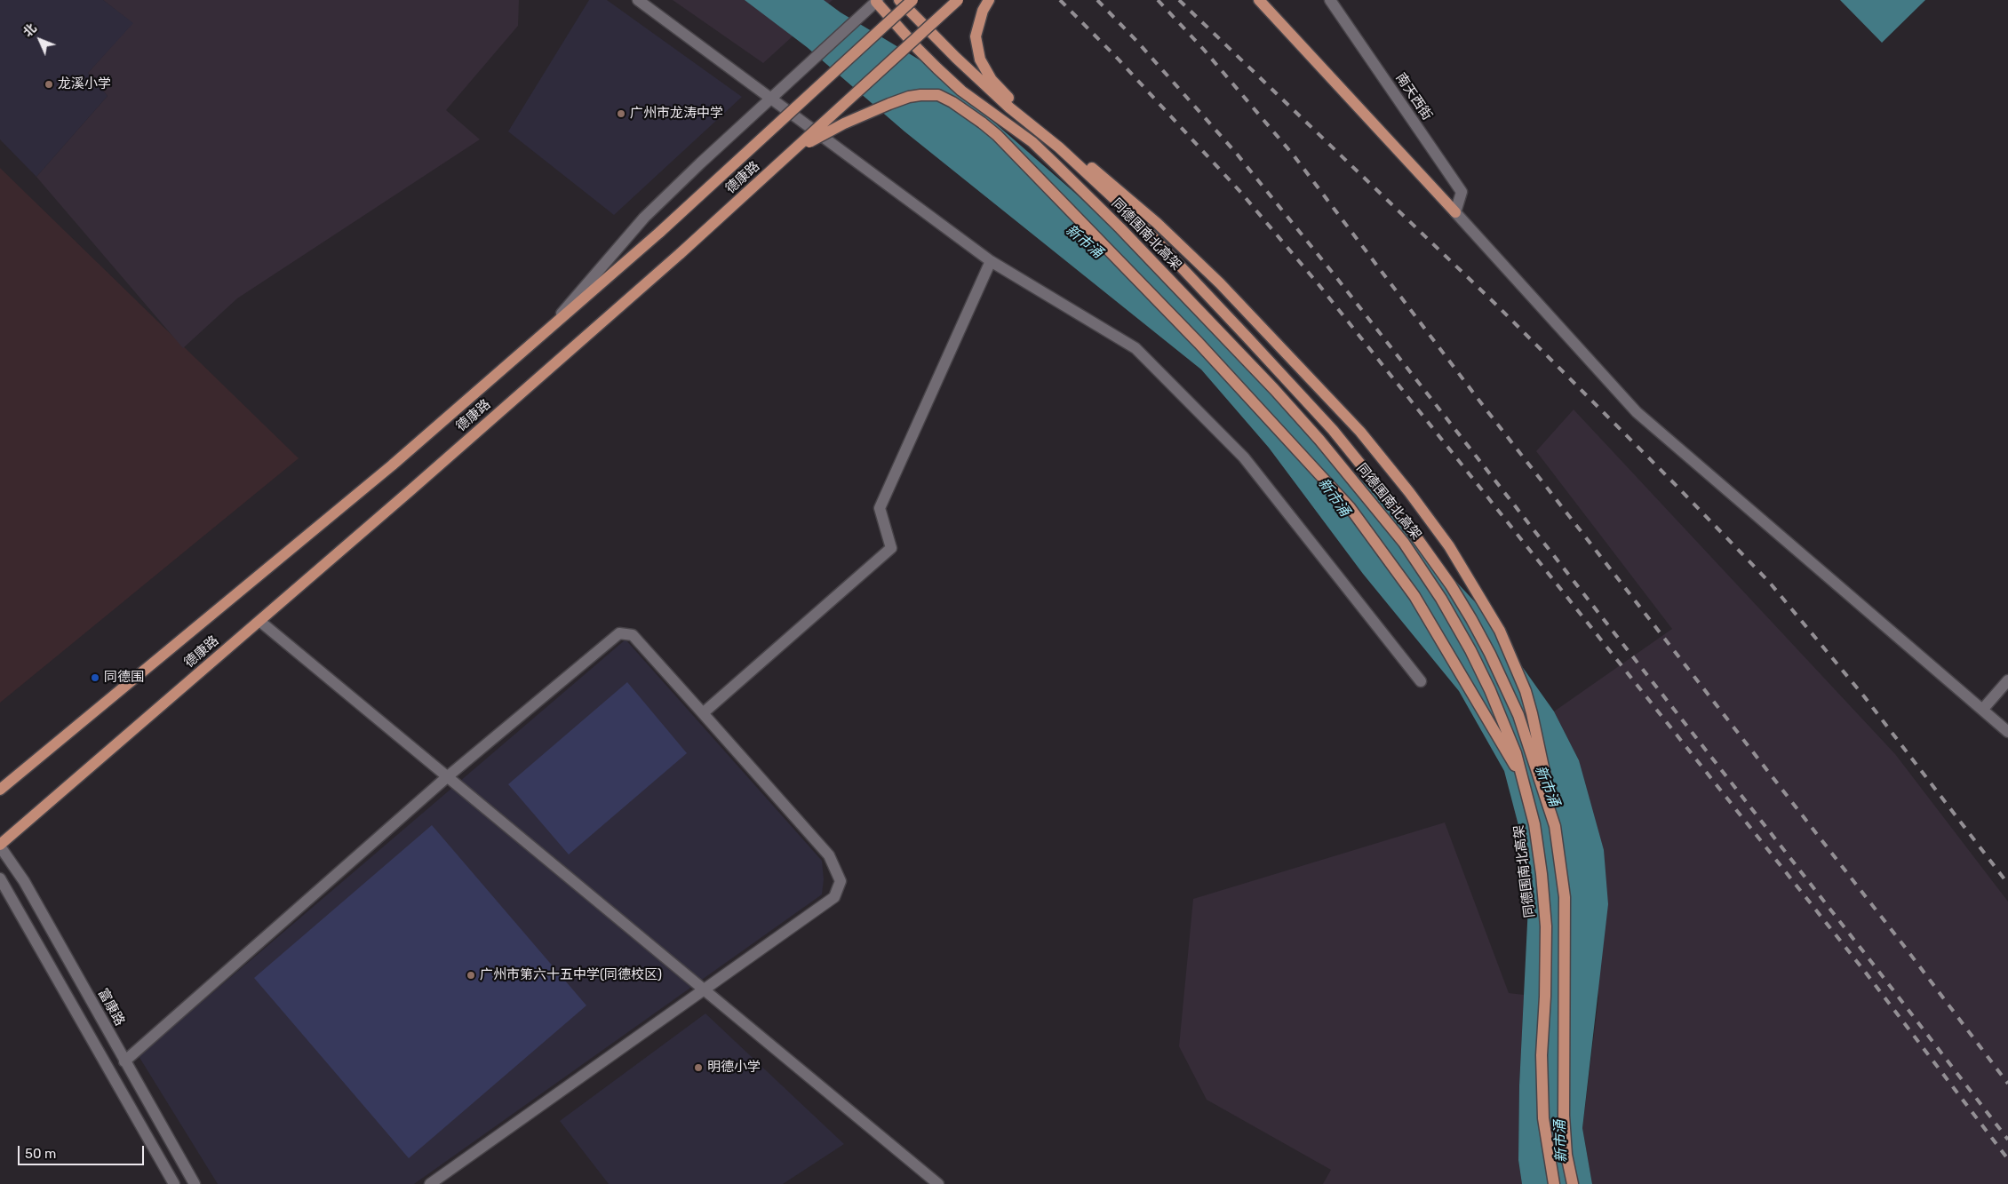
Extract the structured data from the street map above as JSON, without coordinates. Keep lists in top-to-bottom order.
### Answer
{
  "streets": {
    "main road": ["德康路", "同德围南北高架"],
    "street": ["南天西街", "富康路"]
  },
  "crossings": [
    ["德康路", "富康路"]
  ],
  "water": ["新市涌"],
  "places": [
    "龙溪小学",
    "广州市龙涛中学",
    "同德围",
    "广州市第六十五中学(同德校区)",
    "明德小学"
  ],
  "scale_bar": "50 m",
  "north": "top left"
}
